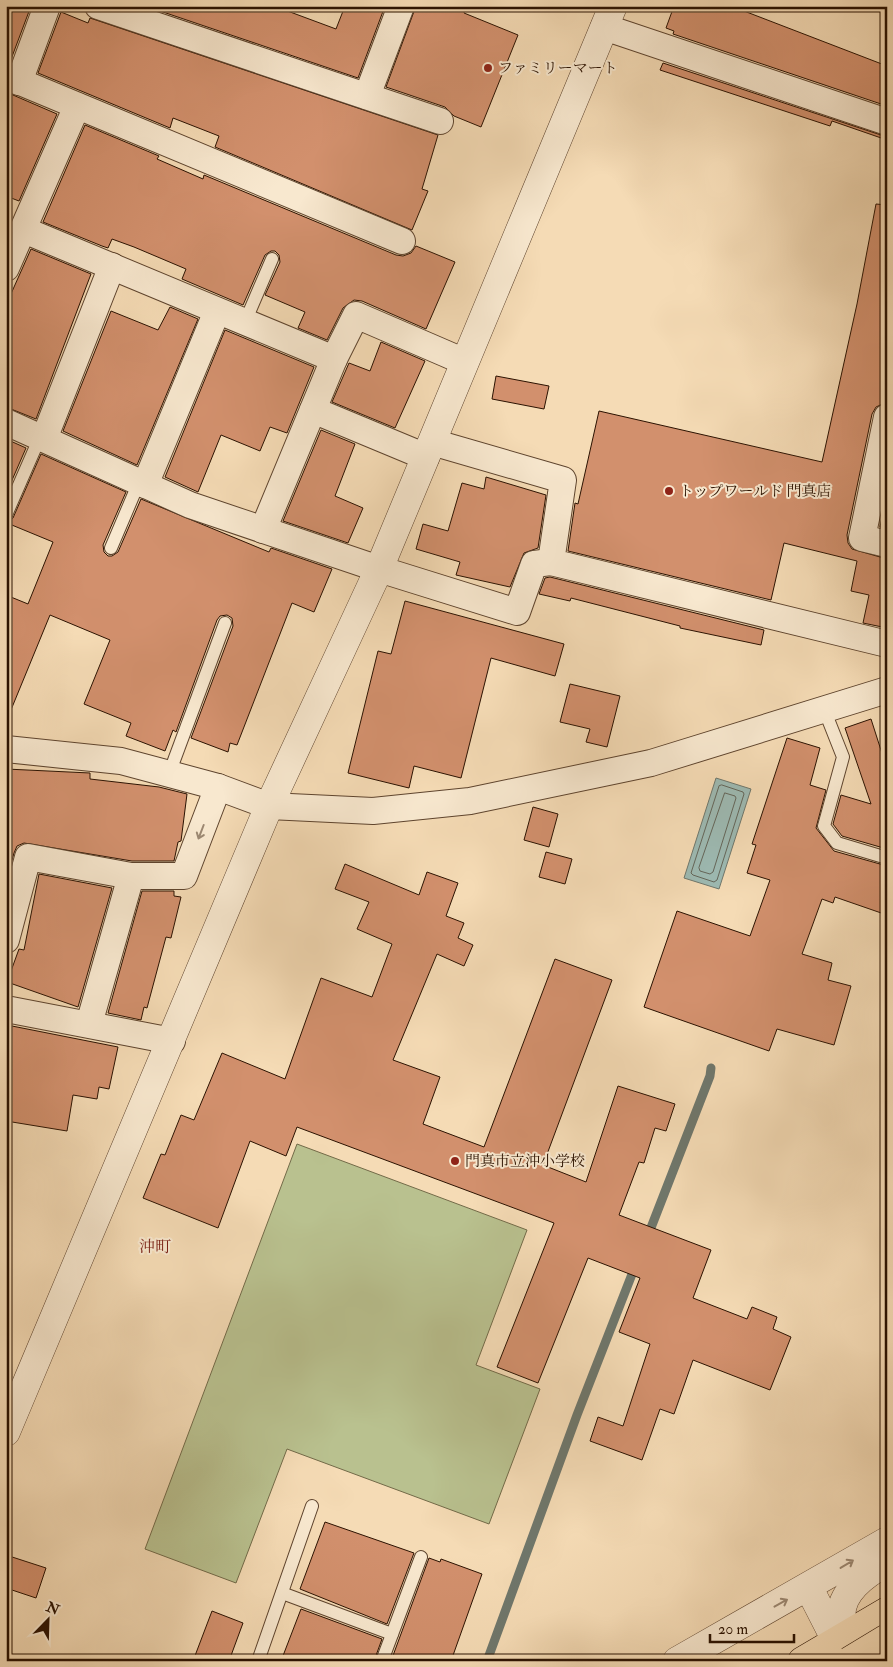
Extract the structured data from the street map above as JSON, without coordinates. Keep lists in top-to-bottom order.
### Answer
{
  "districts": ["沖町"],
  "places": ["ファミリーマート", "トップワールド 門真店", "門真市立沖小学校"],
  "scale_bar": "20 m",
  "north": "top right"
}
